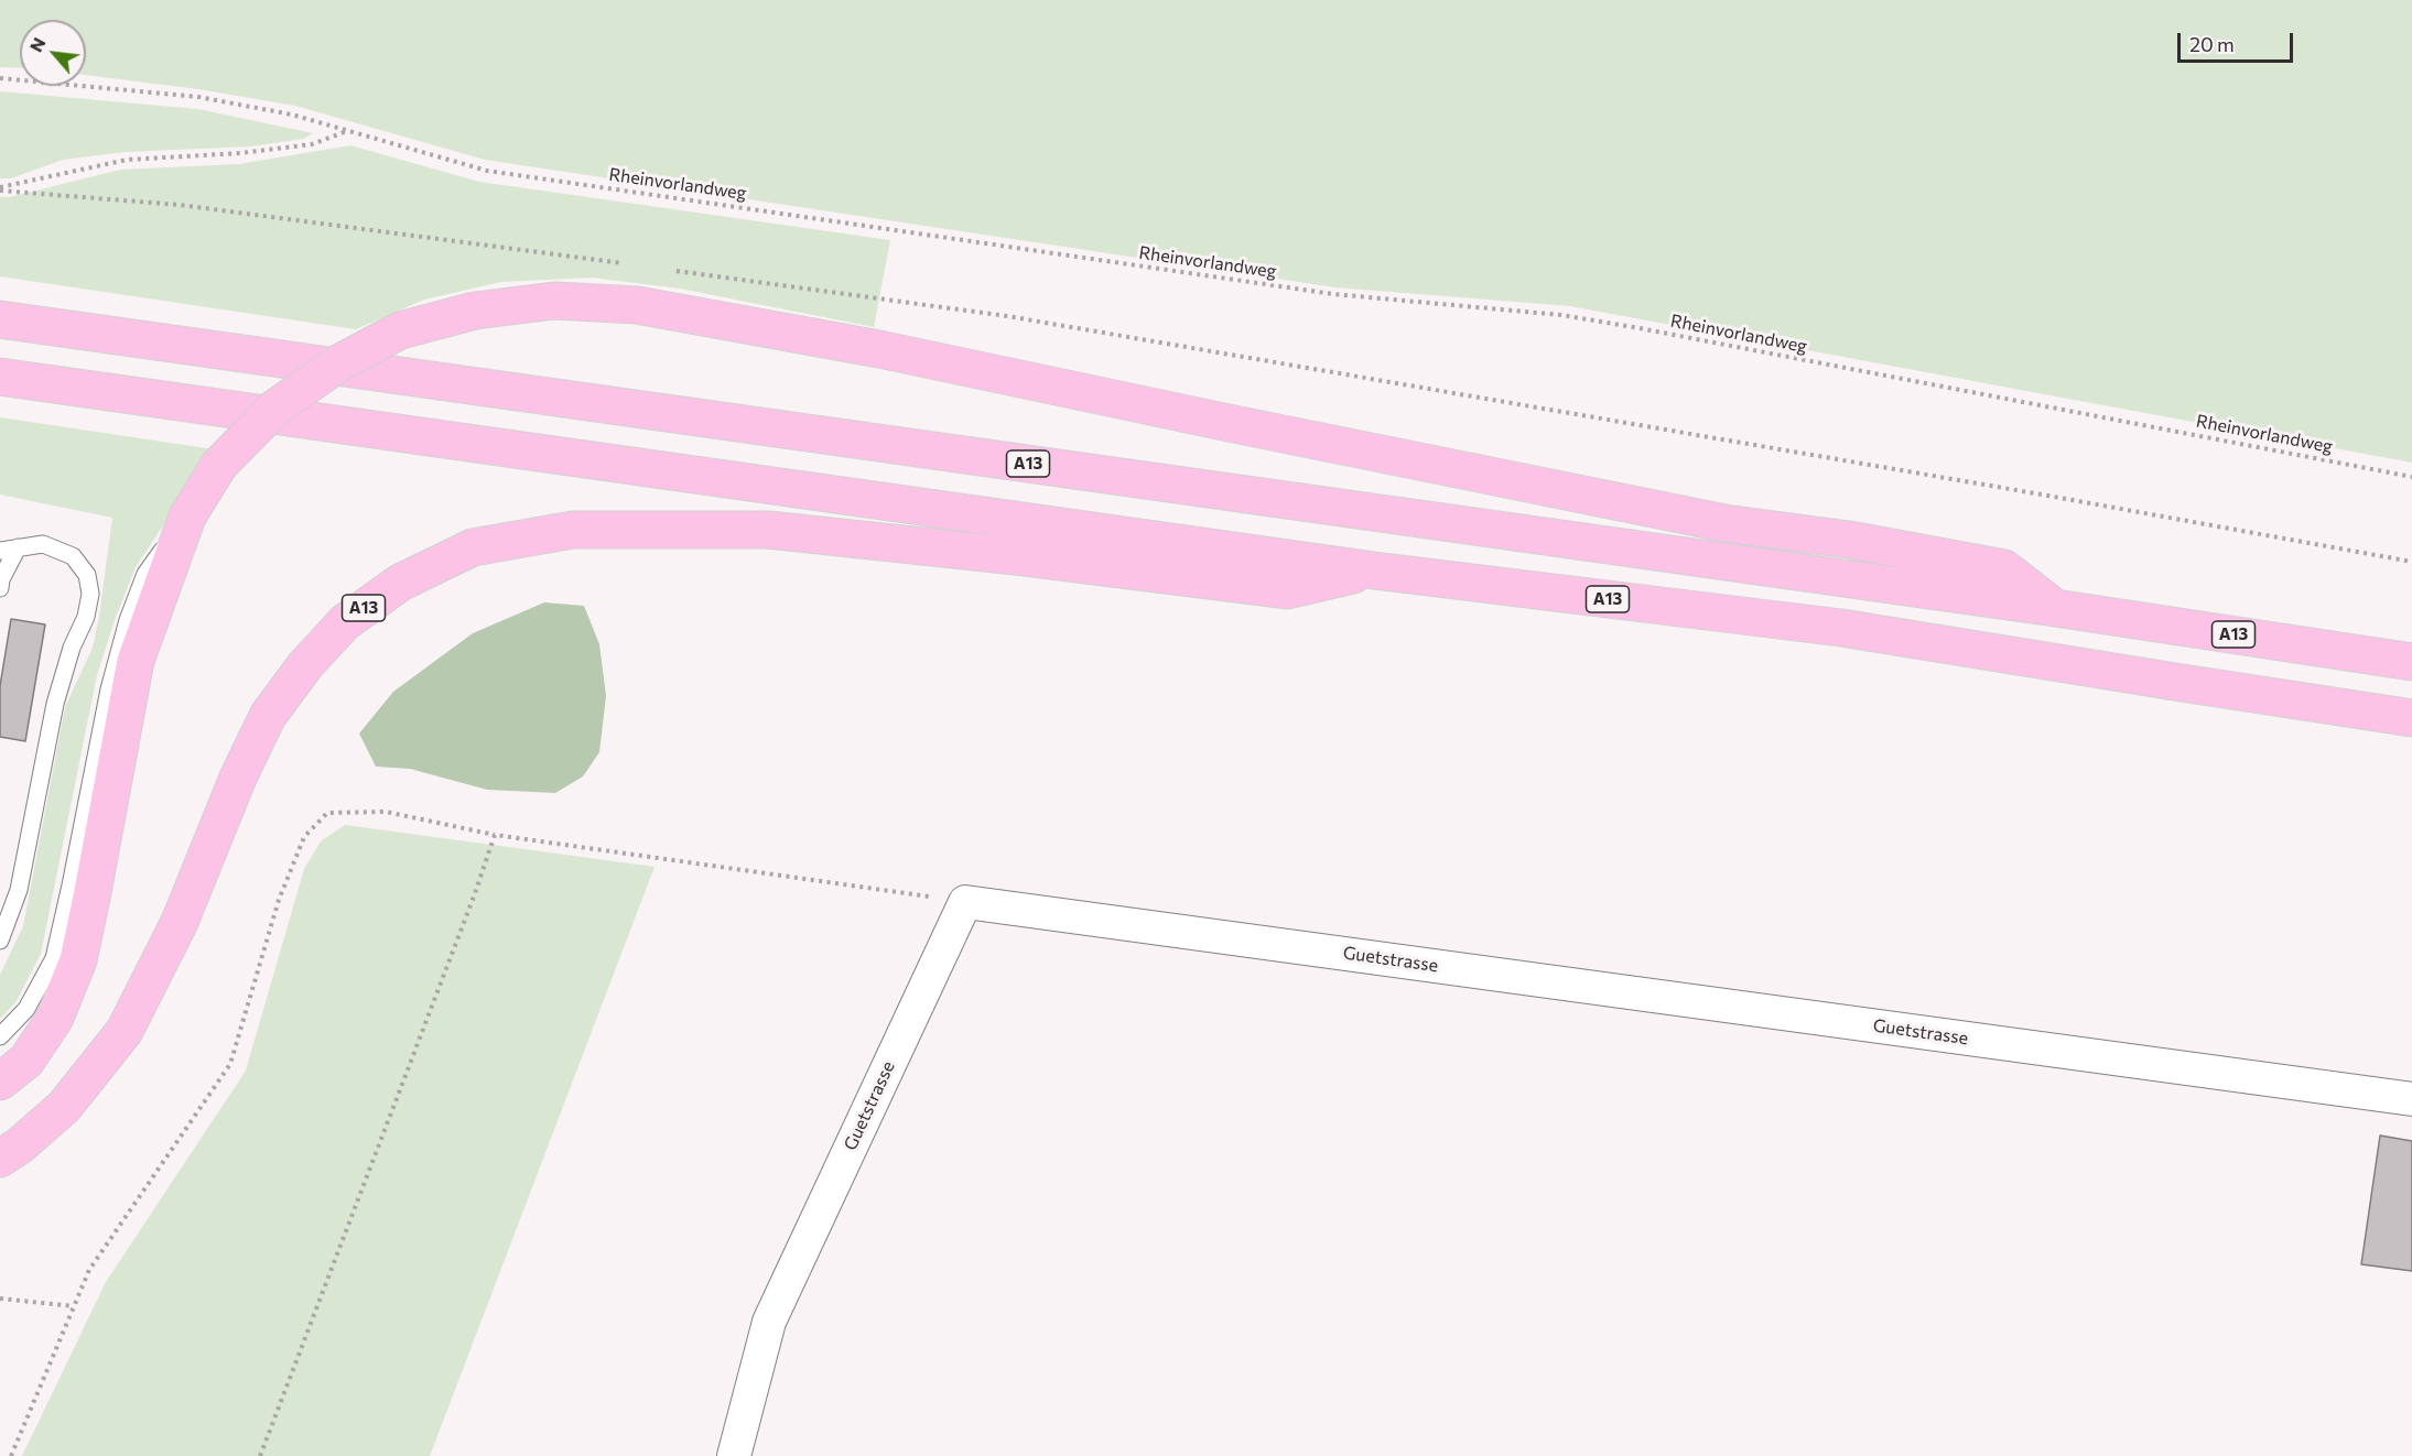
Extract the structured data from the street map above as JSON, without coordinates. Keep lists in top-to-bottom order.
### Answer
{
  "streets": {
    "highway": ["A13"],
    "street": ["Guetstrasse"],
    "path": ["Rheinvorlandweg"]
  },
  "scale_bar": "20 m",
  "north": "top left"
}
